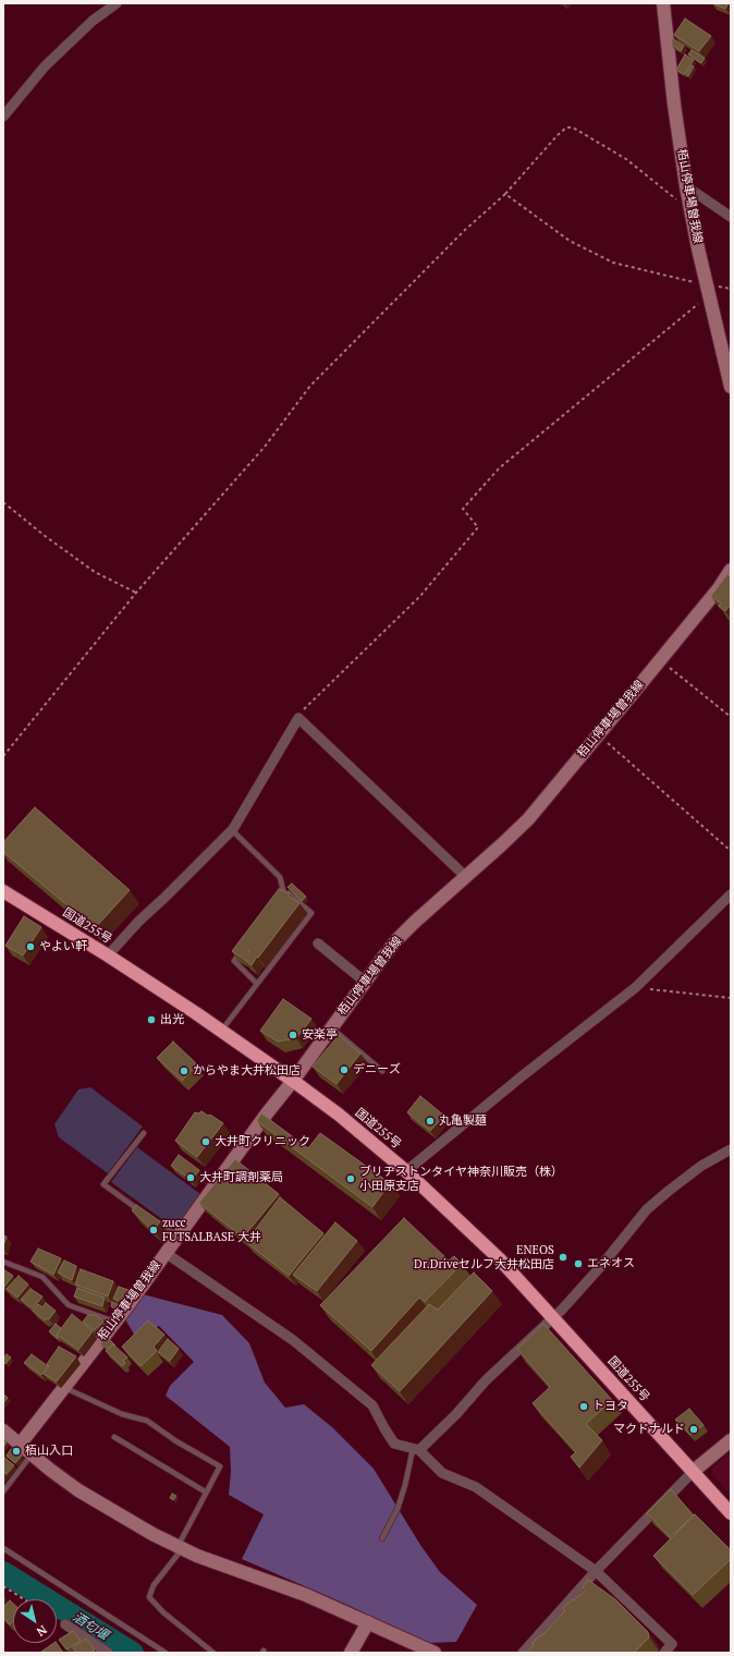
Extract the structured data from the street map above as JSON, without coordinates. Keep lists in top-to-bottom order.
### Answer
{
  "streets": {
    "highway": ["国道255号"],
    "main road": ["栢山停車場曽我線"]
  },
  "crossings": [
    ["栢山停車場曽我線", "国道255号"]
  ],
  "water": ["酒匂堰"],
  "places": [
    "やよい軒",
    "出光",
    "安楽亭",
    "デニーズ",
    "からやま大井松田店",
    "丸亀製麺",
    "大井町クリニック",
    "大井町調剤薬局",
    "ブリヂストンタイヤ神奈川販売（株） 小田原支店",
    "zucc FUTSALBASE 大井",
    "ENEOS Dr.Driveセルフ大井松田店",
    "エネオス",
    "トヨタ",
    "マクドナルド",
    "栢山入口"
  ],
  "north": "bottom right"
}
